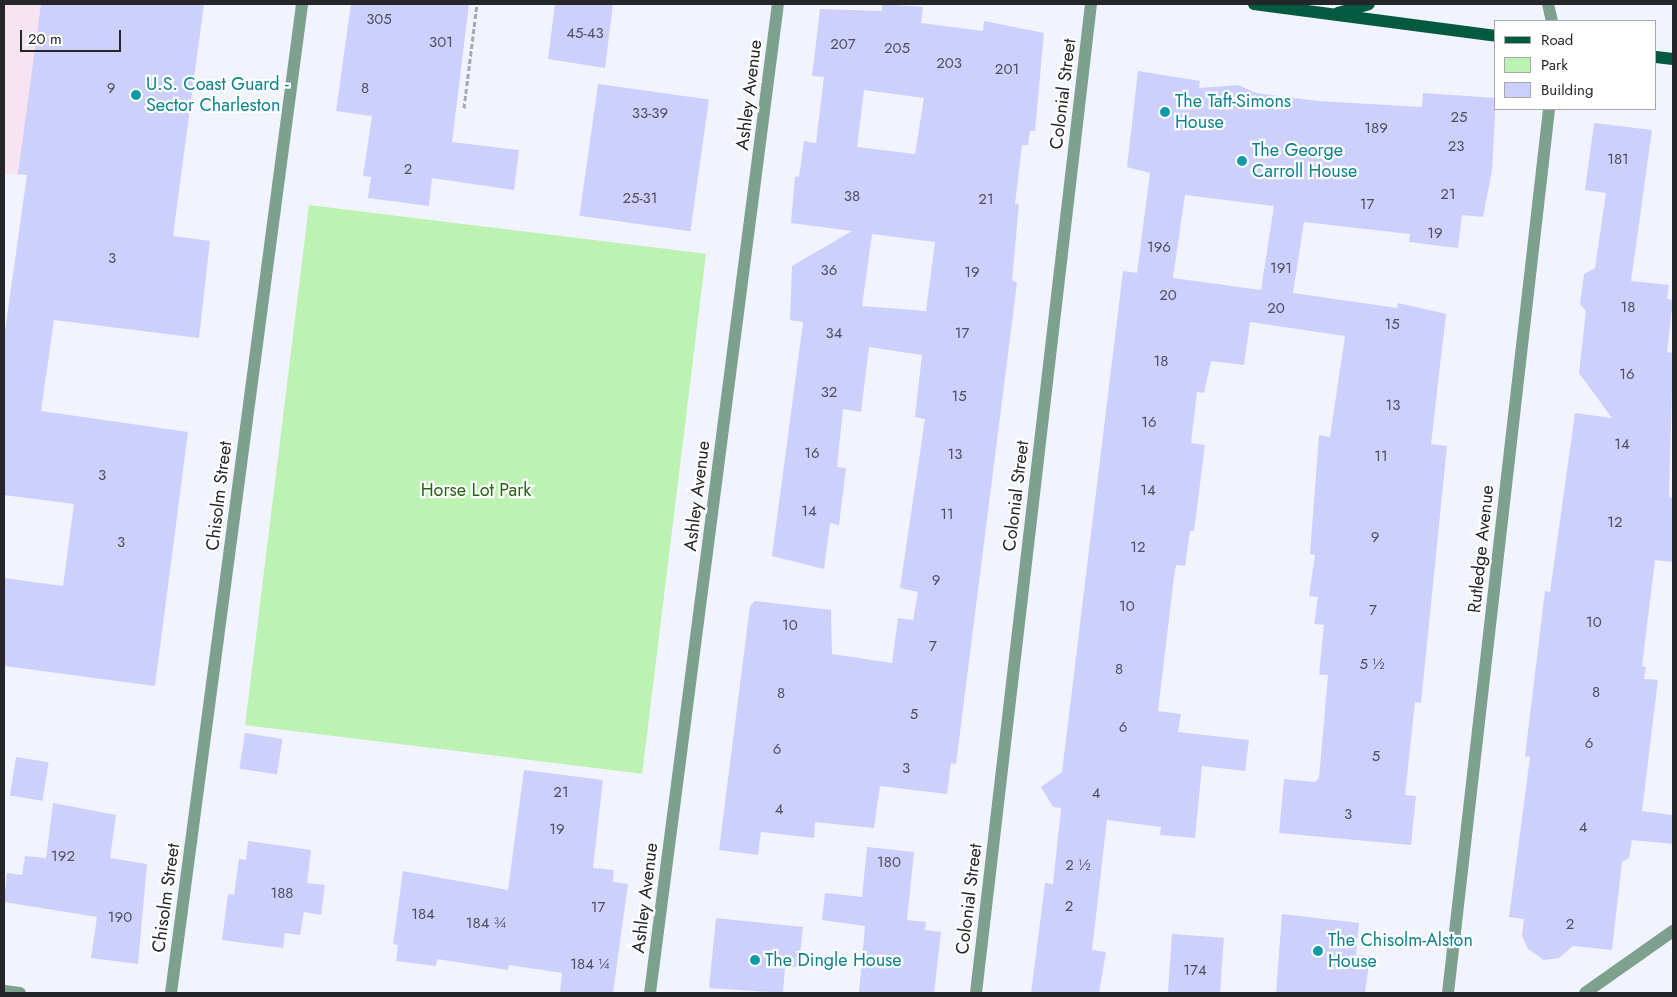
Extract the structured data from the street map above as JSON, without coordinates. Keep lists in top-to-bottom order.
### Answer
{
  "streets": {
    "street": [
      "Colonial Street",
      "Ashley Avenue",
      "Chisolm Street",
      "Rutledge Avenue"
    ]
  },
  "parks": ["Horse Lot Park"],
  "places": [
    "U.S. Coast Guard - Sector Charleston",
    "The Taft-Simons House",
    "The George Carroll House",
    "The Chisolm-Alston House",
    "The Dingle House"
  ],
  "house_numbers": [
    "305",
    "45-43",
    "301",
    "207",
    "205",
    "203",
    "201",
    "9",
    "8",
    "33-39",
    "25",
    "189",
    "23",
    "181",
    "2",
    "21",
    "38",
    "25-31",
    "21",
    "17",
    "19",
    "196",
    "3",
    "191",
    "36",
    "19",
    "20",
    "18",
    "20",
    "15",
    "34",
    "17",
    "18",
    "16",
    "32",
    "15",
    "13",
    "16",
    "14",
    "16",
    "13",
    "11",
    "3",
    "14",
    "14",
    "11",
    "12",
    "9",
    "3",
    "12",
    "9",
    "10",
    "7",
    "10",
    "10",
    "7",
    "5 ½",
    "8",
    "8",
    "8",
    "5",
    "6",
    "6",
    "6",
    "5",
    "3",
    "21",
    "4",
    "4",
    "3",
    "4",
    "19",
    "192",
    "180",
    "2 ½",
    "188",
    "2",
    "17",
    "184",
    "190",
    "184 ¾",
    "2",
    "184 ¼",
    "174"
  ],
  "legend": ["Road", "Park", "Building"],
  "scale_bar": "20 m"
}
